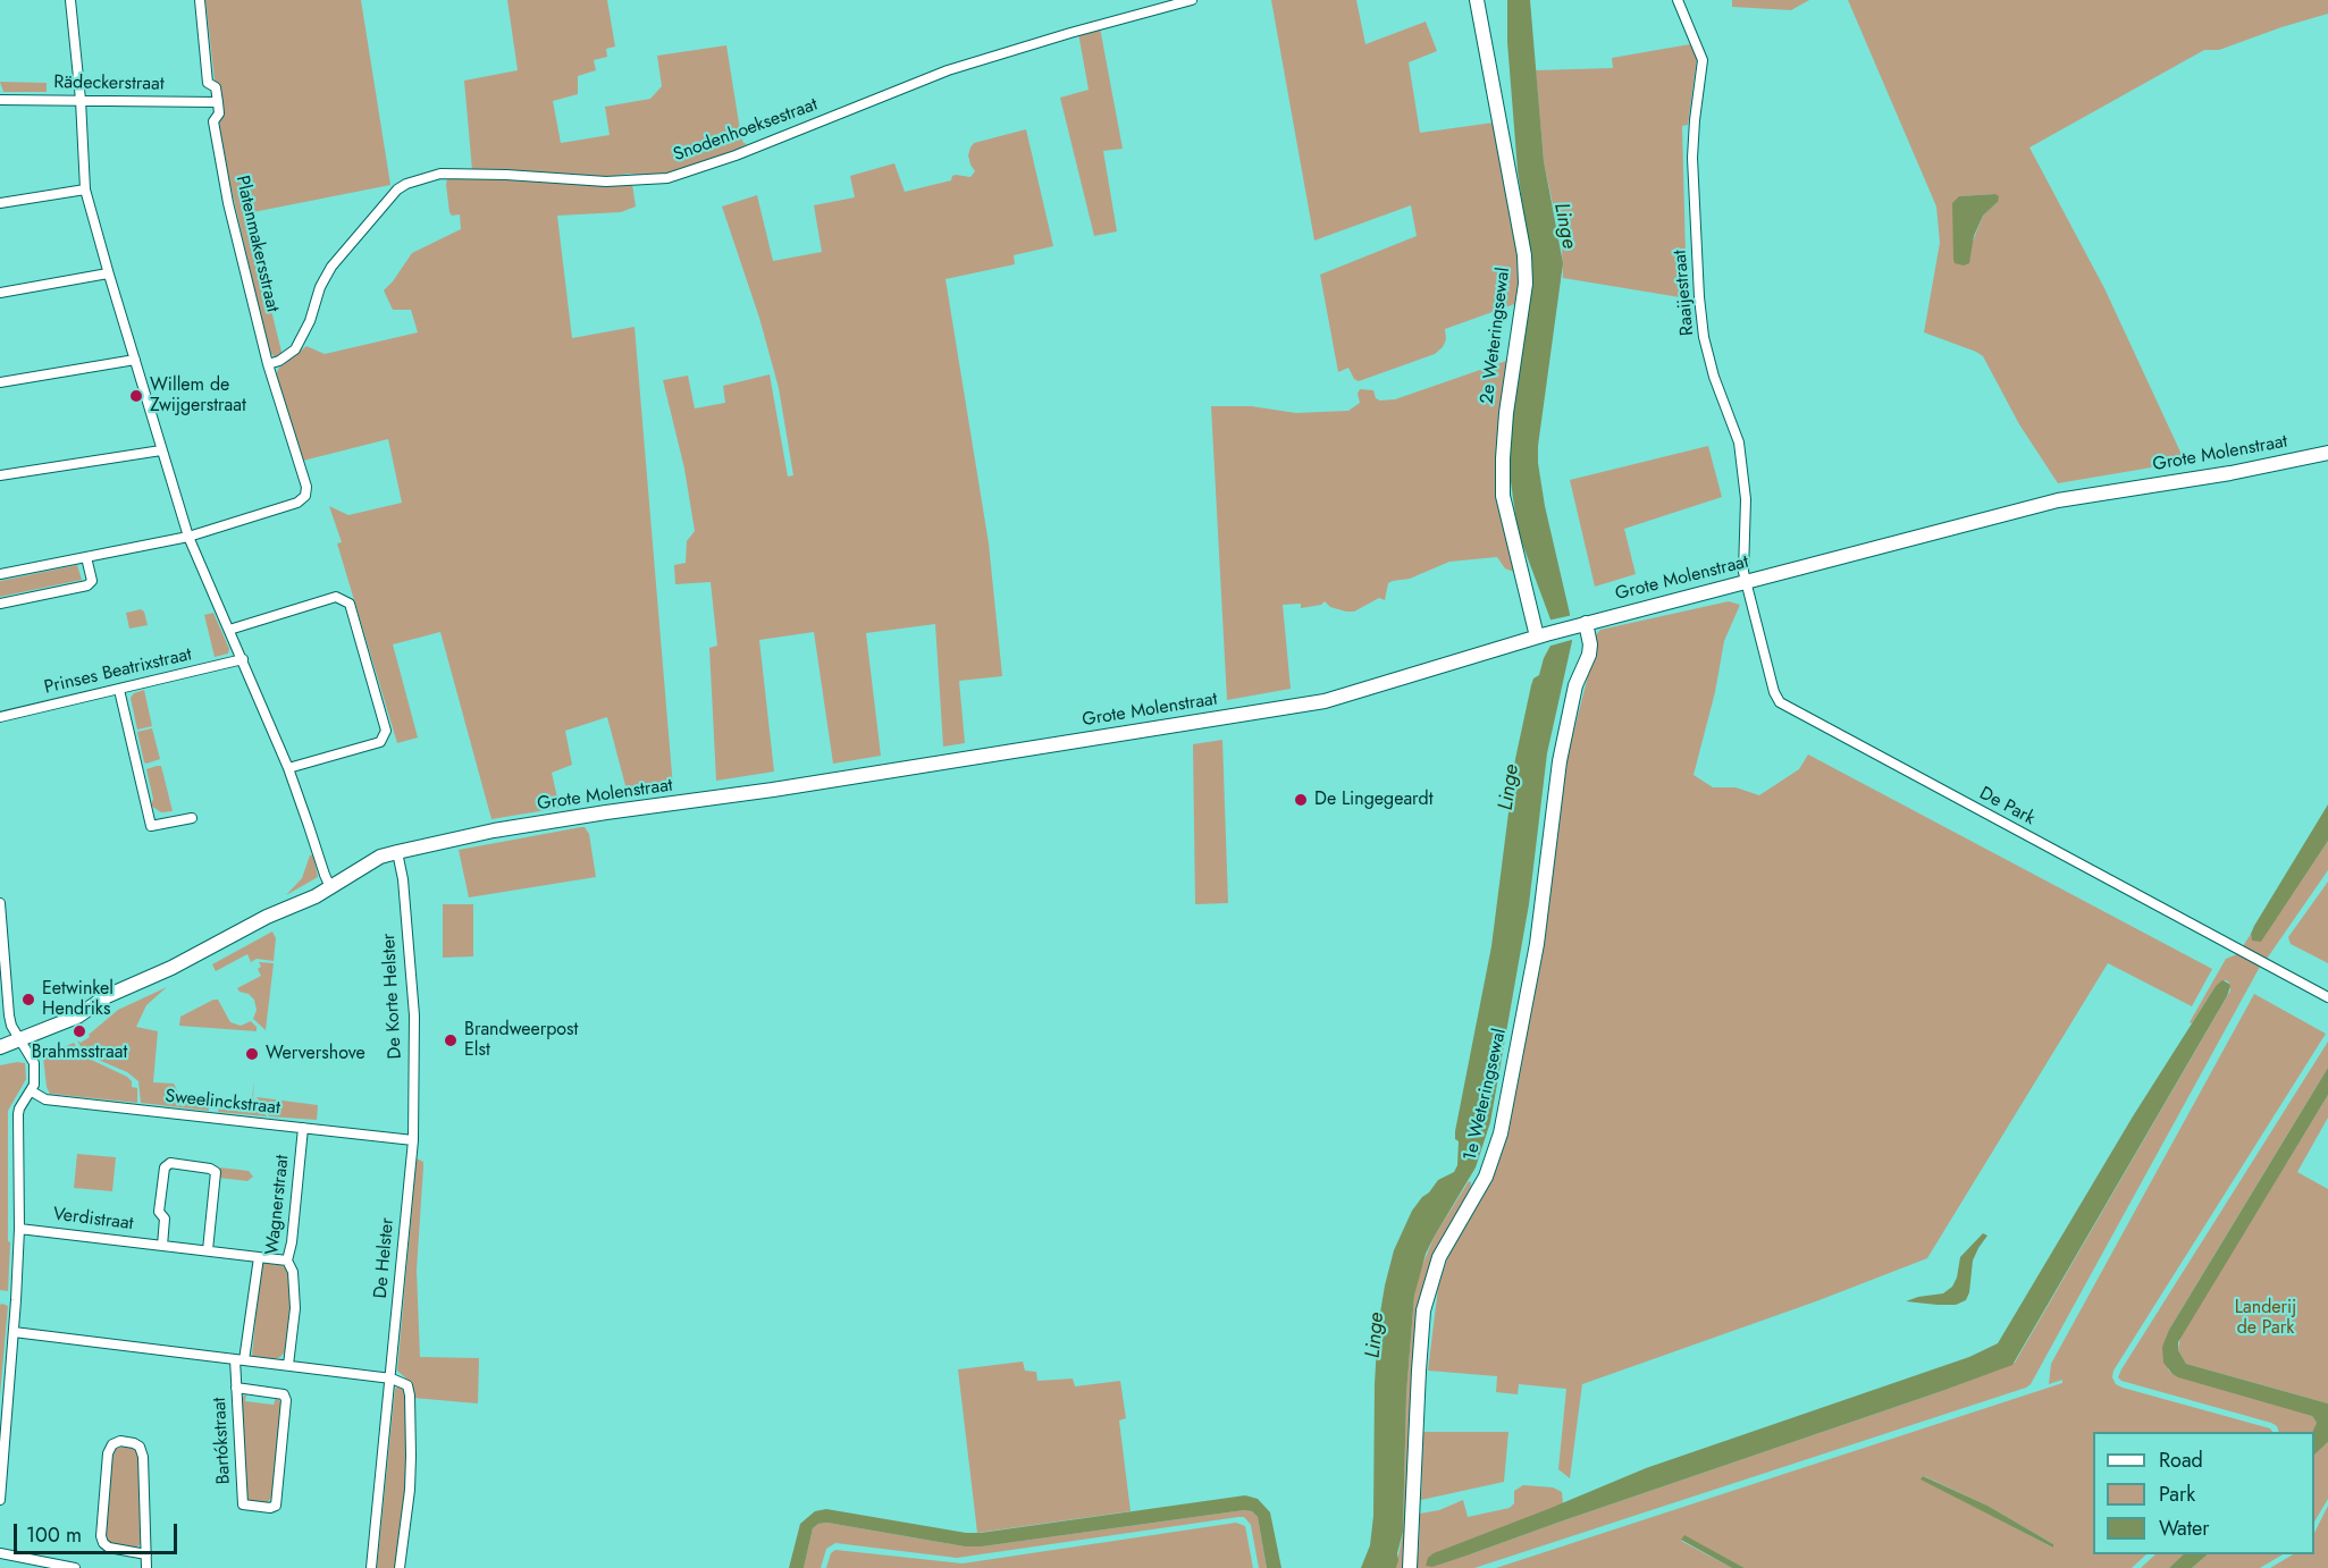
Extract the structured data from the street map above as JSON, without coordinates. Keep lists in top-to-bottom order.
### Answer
{
  "streets": {
    "street": [
      "Rädeckerstraat",
      "Snodenhoeksestraat",
      "Platenmakersstraat",
      "Raaijestraat",
      "2e Weteringsewal",
      "Grote Molenstraat",
      "Prinses Beatrixstraat",
      "De Park",
      "De Korte Helster",
      "1e Weteringsewal",
      "Sweelinckstraat",
      "Wagnerstraat",
      "Verdistraat",
      "De Helster",
      "Bartókstraat"
    ]
  },
  "crossings": [
    ["Rädeckerstraat", "Platenmakersstraat"],
    ["Snodenhoeksestraat", "Platenmakersstraat"],
    ["Raaijestraat", "Grote Molenstraat"],
    ["Raaijestraat", "De Park"],
    ["2e Weteringsewal", "Grote Molenstraat"],
    ["Grote Molenstraat", "De Park"],
    ["Grote Molenstraat", "De Korte Helster"],
    ["Grote Molenstraat", "1e Weteringsewal"],
    ["De Korte Helster", "Sweelinckstraat"],
    ["De Korte Helster", "De Helster"],
    ["Sweelinckstraat", "Wagnerstraat"],
    ["Sweelinckstraat", "De Helster"],
    ["Wagnerstraat", "Verdistraat"],
    ["Wagnerstraat", "Bartókstraat"]
  ],
  "water": ["Linge"],
  "parks": ["Landerij de Park"],
  "places": [
    "Willem de Zwijgerstraat",
    "De Lingegeardt",
    "Eetwinkel Hendriks",
    "Brahmsstraat",
    "Brandweerpost Elst",
    "Wervershove"
  ],
  "legend": ["Road", "Park", "Water"],
  "scale_bar": "100 m"
}
